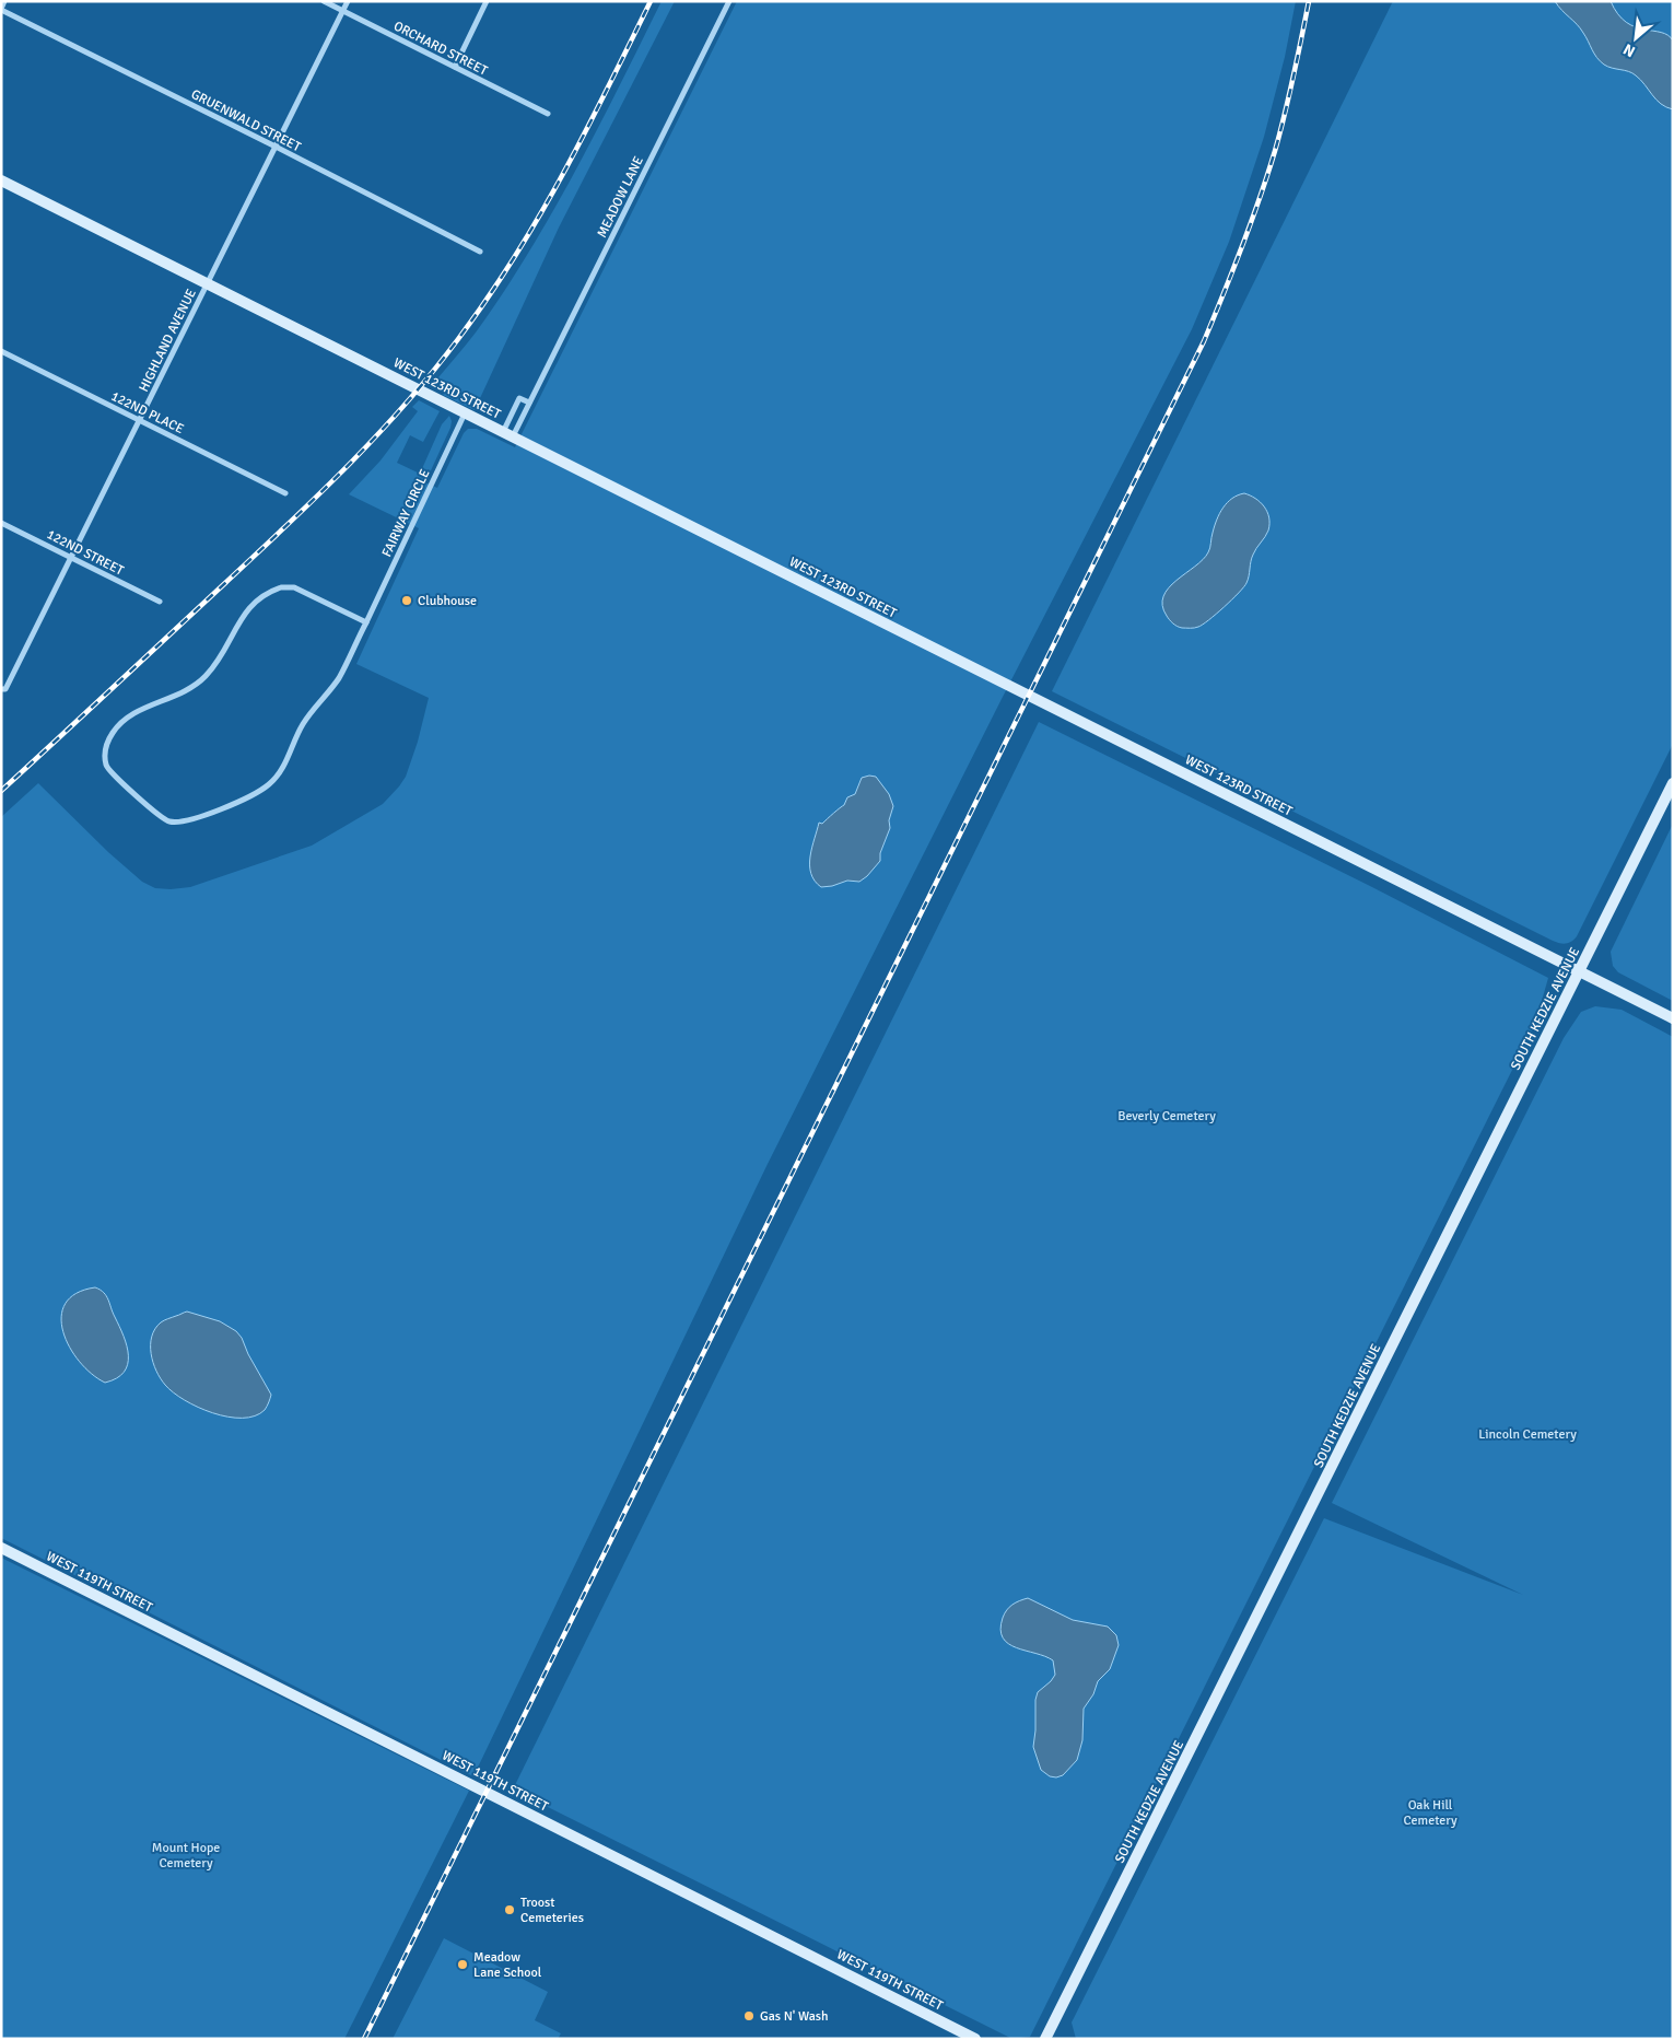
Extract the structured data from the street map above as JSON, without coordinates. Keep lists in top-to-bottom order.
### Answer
{
  "streets": {
    "street": [
      "ORCHARD STREET",
      "GRUENWALD STREET",
      "MEADOW LANE",
      "HIGHLAND AVENUE",
      "WEST 123RD STREET",
      "122ND PLACE",
      "FAIRWAY CIRCLE",
      "122ND STREET",
      "SOUTH KEDZIE AVENUE",
      "WEST 119TH STREET"
    ]
  },
  "crossings": [
    ["ORCHARD STREET", "HIGHLAND AVENUE"],
    ["GRUENWALD STREET", "HIGHLAND AVENUE"],
    ["MEADOW LANE", "WEST 123RD STREET"],
    ["HIGHLAND AVENUE", "WEST 123RD STREET"],
    ["HIGHLAND AVENUE", "122ND PLACE"],
    ["HIGHLAND AVENUE", "122ND STREET"],
    ["WEST 123RD STREET", "FAIRWAY CIRCLE"],
    ["WEST 123RD STREET", "SOUTH KEDZIE AVENUE"]
  ],
  "parks": [
    "Beverly Cemetery",
    "Lincoln Cemetery",
    "Oak Hill Cemetery",
    "Mount Hope Cemetery"
  ],
  "places": [
    "Clubhouse",
    "Troost Cemeteries",
    "Meadow Lane School",
    "Gas N' Wash"
  ],
  "north": "bottom left"
}
